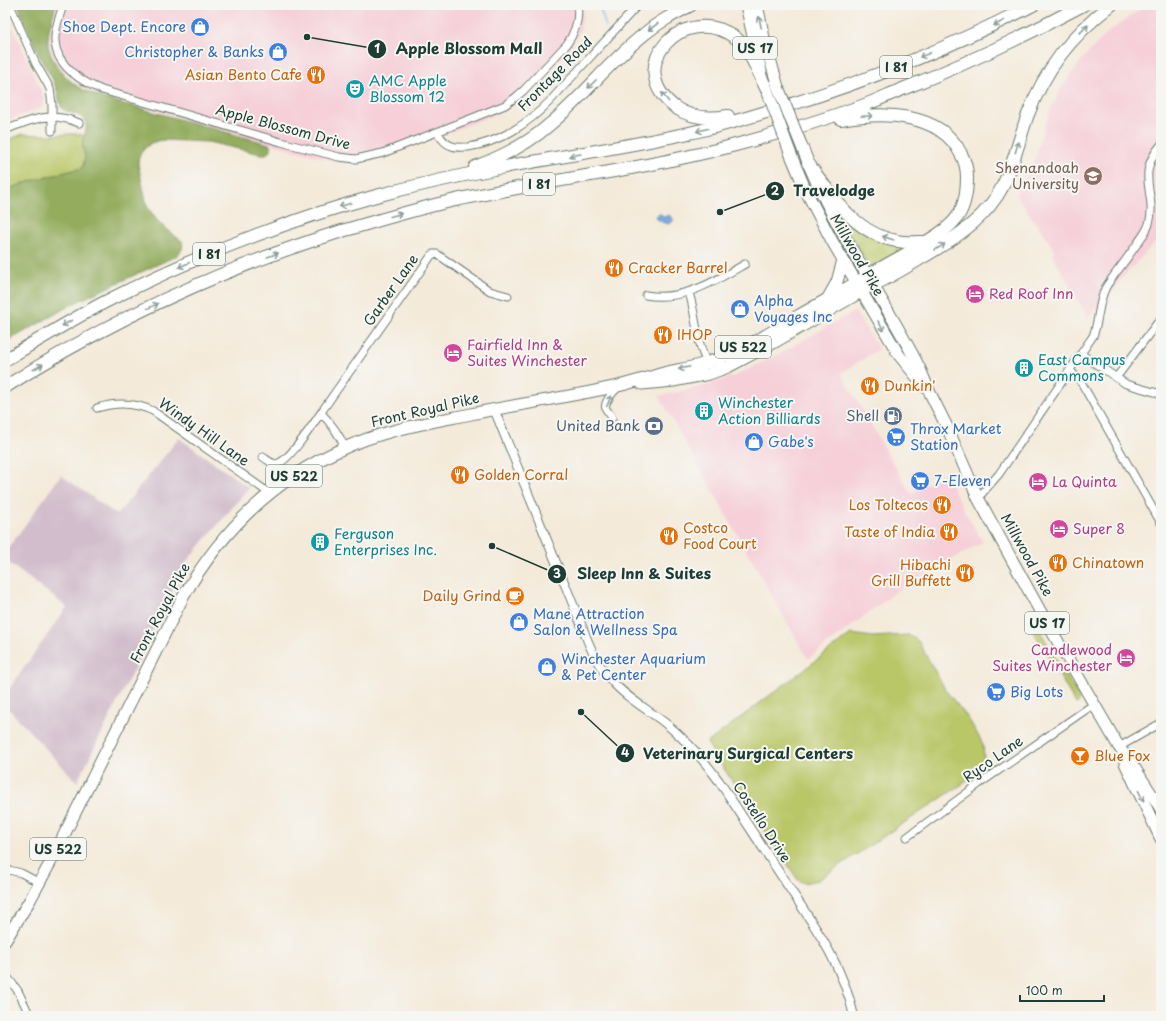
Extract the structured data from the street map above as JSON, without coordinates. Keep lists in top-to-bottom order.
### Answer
{
  "streets": {
    "highway": [
      "US 17",
      "I 81",
      "Millwood Pike",
      "US 522",
      "Front Royal Pike"
    ],
    "street": [
      "Frontage Road",
      "Apple Blossom Drive",
      "Garber Lane",
      "Windy Hill Lane",
      "Ryco Lane",
      "Costello Drive"
    ]
  },
  "crossings": [
    ["Frontage Road", "Apple Blossom Drive"],
    ["Millwood Pike", "US 522"],
    ["Millwood Pike", "Front Royal Pike"],
    ["Millwood Pike", "Ryco Lane"],
    ["US 522", "Front Royal Pike"],
    ["Front Royal Pike", "Windy Hill Lane"],
    ["Front Royal Pike", "Costello Drive"]
  ],
  "places": {
    "shop": [
      "Shoe Dept. Encore",
      "Christopher & Banks",
      "Alpha Voyages Inc",
      "Gabe's",
      "Mane Attraction Salon & Wellness Spa",
      "Winchester Aquarium & Pet Center"
    ],
    "other": [
      "Apple Blossom Mall",
      "Travelodge",
      "Sleep Inn & Suites",
      "Veterinary Surgical Centers"
    ],
    "restaurant": [
      "Asian Bento Cafe",
      "Cracker Barrel",
      "IHOP",
      "Dunkin'",
      "Golden Corral",
      "Los Toltecos",
      "Taste of India",
      "Costco Food Court",
      "Chinatown",
      "Hibachi Grill Buffett"
    ],
    "theatre": ["AMC Apple Blossom 12"],
    "school or university": ["Shenandoah University"],
    "hotel": [
      "Red Roof Inn",
      "Fairfield Inn & Suites Winchester",
      "La Quinta",
      "Super 8",
      "Candlewood Suites Winchester"
    ],
    "building": ["East Campus Commons", "Winchester Action Billiards", "Ferguson Enterprises Inc."],
    "fuel station": ["Shell"],
    "bank": ["United Bank"],
    "supermarket": ["Throx Market Station", "7-Eleven", "Big Lots"],
    "cafe": ["Daily Grind"],
    "bar": ["Blue Fox"]
  },
  "scale_bar": "100 m"
}
